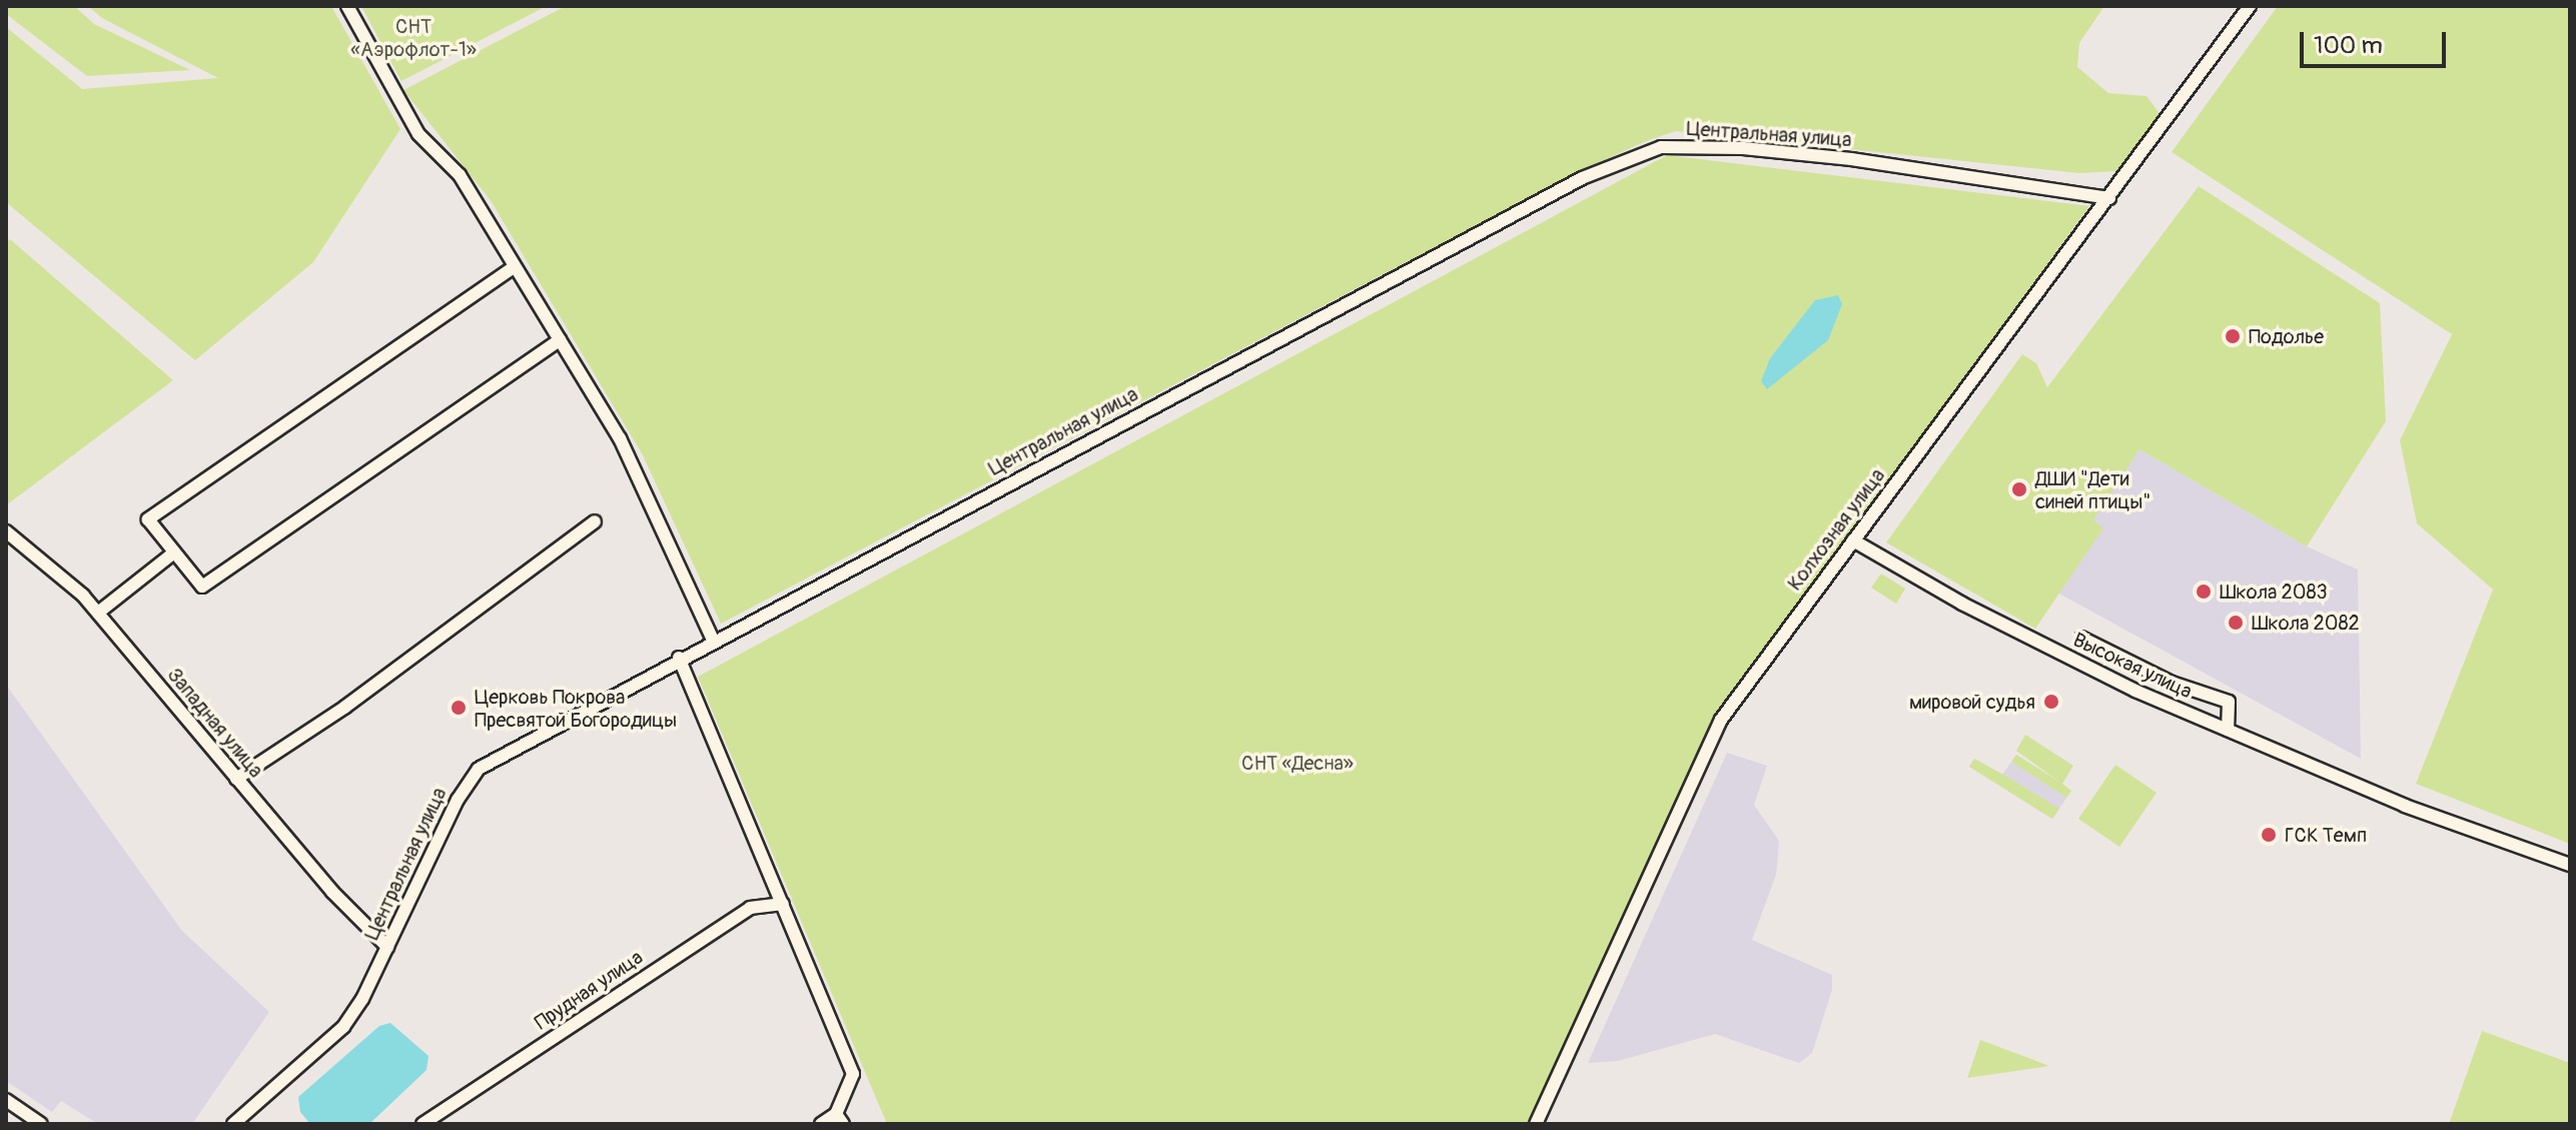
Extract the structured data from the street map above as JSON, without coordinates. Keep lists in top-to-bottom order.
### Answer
{
  "streets": {
    "street": [
      "Центральная улица",
      "Колхозная улица",
      "Высокая улица",
      "Западная улица",
      "Прудная улица"
    ]
  },
  "crossings": [
    ["Центральная улица", "Колхозная улица"],
    ["Центральная улица", "Западная улица"],
    ["Колхозная улица", "Высокая улица"]
  ],
  "parks": ["СНТ «Аэрофлот-1»", "СНТ «Десна»"],
  "places": [
    "Подолье",
    "ДШИ \"Дети синей птицы\"",
    "Школа 2083",
    "Школа 2082",
    "мировой судья",
    "Церковь Покрова Пресвятой Богородицы",
    "ГСК Темп"
  ],
  "scale_bar": "100 m"
}
